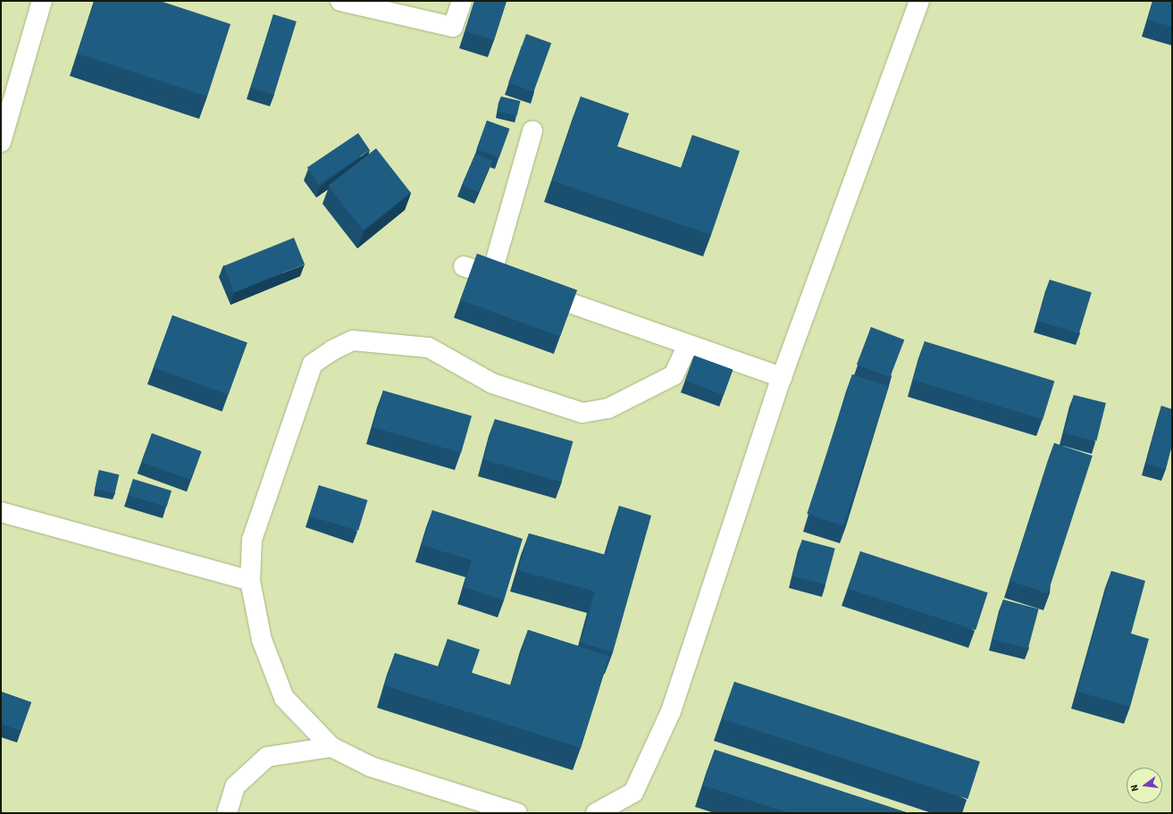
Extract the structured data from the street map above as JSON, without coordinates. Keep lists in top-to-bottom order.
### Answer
{
  "north": "left"
}
